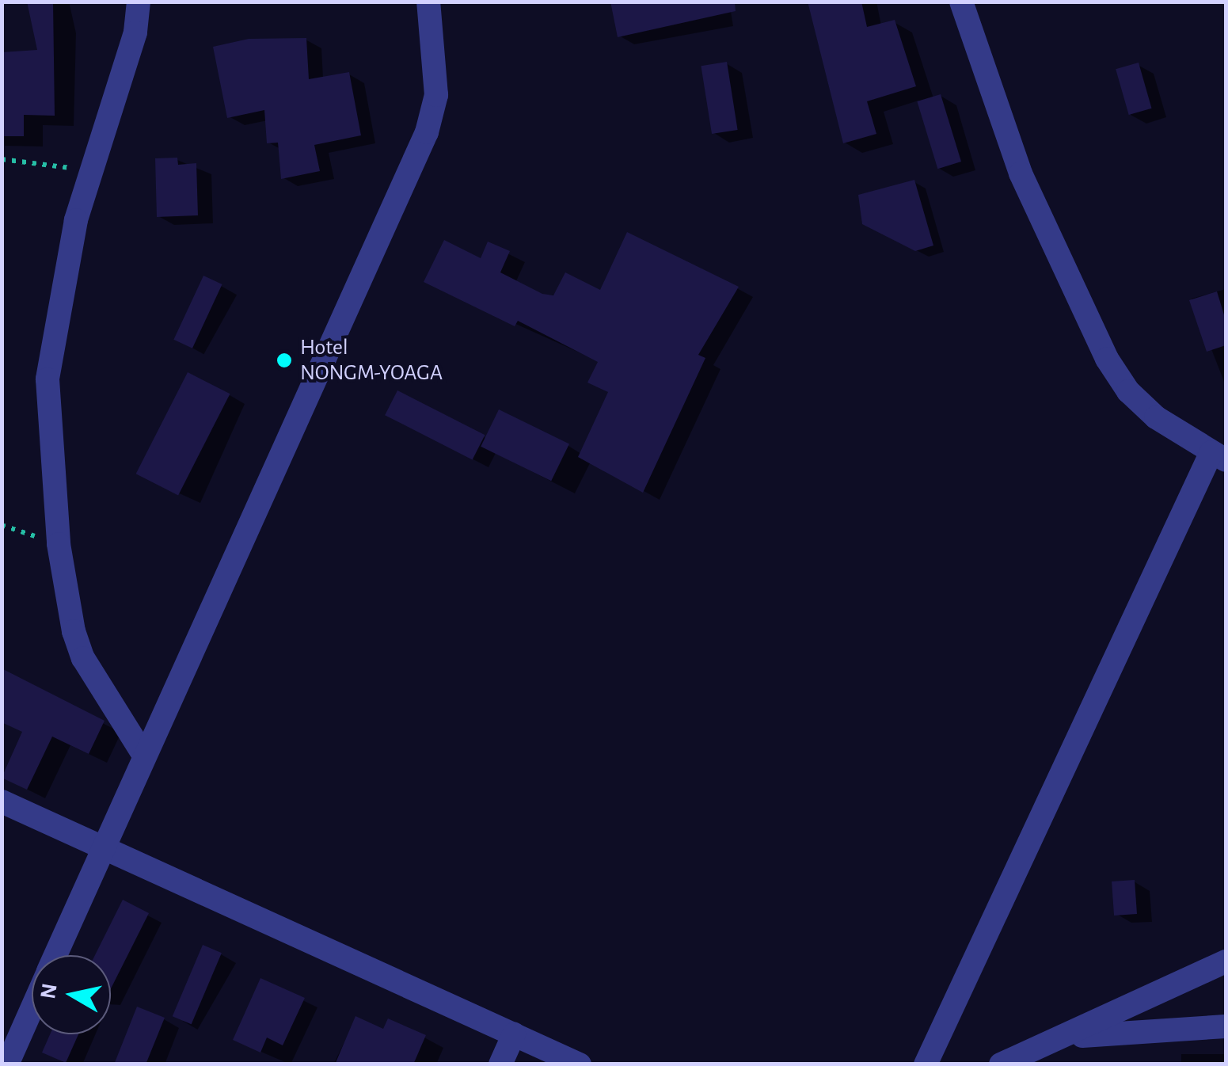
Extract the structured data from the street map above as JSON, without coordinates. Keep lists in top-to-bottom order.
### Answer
{
  "places": ["Hotel NONGM-YOAGA"],
  "north": "left"
}
